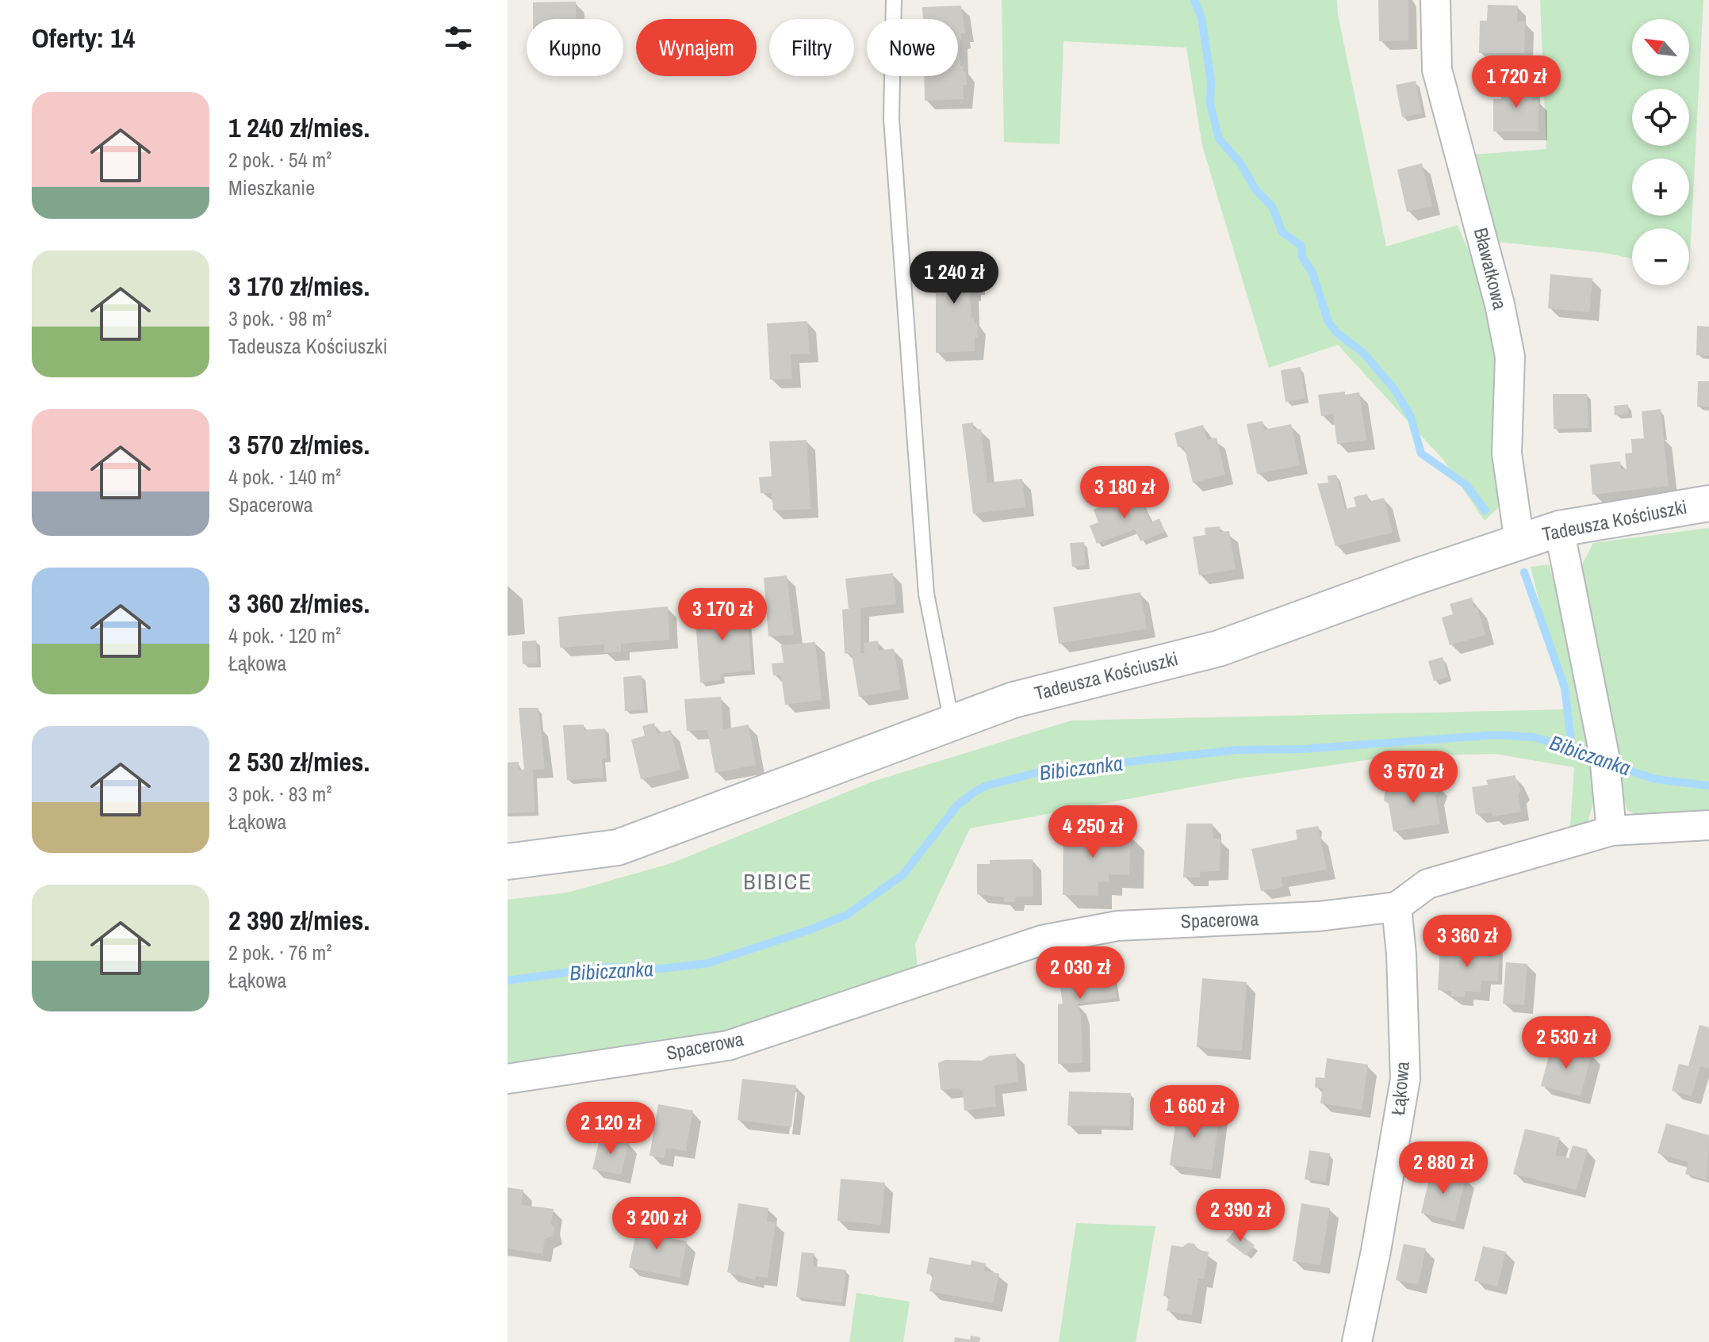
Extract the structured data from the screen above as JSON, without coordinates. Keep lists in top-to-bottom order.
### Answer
{
  "streets": {
    "street": [
      "Bławatkowa",
      "Tadeusza Kościuszki",
      "Spacerowa",
      "Łąkowa"
    ]
  },
  "crossings": [
    ["Bławatkowa", "Tadeusza Kościuszki"],
    ["Spacerowa", "Łąkowa"]
  ],
  "districts": ["BIBICE"],
  "water": ["Bibiczanka"],
  "north": "top left",
  "page": {
    "heading": "Oferty: 14",
    "map_buttons": ["+", "−"],
    "chip": [
      "Kupno",
      "Wynajem",
      "Filtry",
      "Nowe"
    ],
    "price": [
      "1 720 zł",
      "1 240 zł",
      "3 180 zł",
      "3 170 zł",
      "3 570 zł",
      "4 250 zł",
      "3 360 zł",
      "2 030 zł",
      "2 530 zł",
      "1 660 zł",
      "2 120 zł",
      "2 880 zł",
      "2 390 zł",
      "3 200 zł"
    ],
    "list": [
      {
        "name": "1 240 zł/mies.",
        "note": "2 pok. · 54 m² · Mieszkanie"
      },
      {
        "name": "3 170 zł/mies.",
        "note": "3 pok. · 98 m² · Tadeusza Kościuszki"
      },
      {
        "name": "3 570 zł/mies.",
        "note": "4 pok. · 140 m² · Spacerowa"
      },
      {
        "name": "3 360 zł/mies.",
        "note": "4 pok. · 120 m² · Łąkowa"
      },
      {
        "name": "2 530 zł/mies.",
        "note": "3 pok. · 83 m² · Łąkowa"
      },
      {
        "name": "2 390 zł/mies.",
        "note": "2 pok. · 76 m² · Łąkowa"
      }
    ]
  }
}
